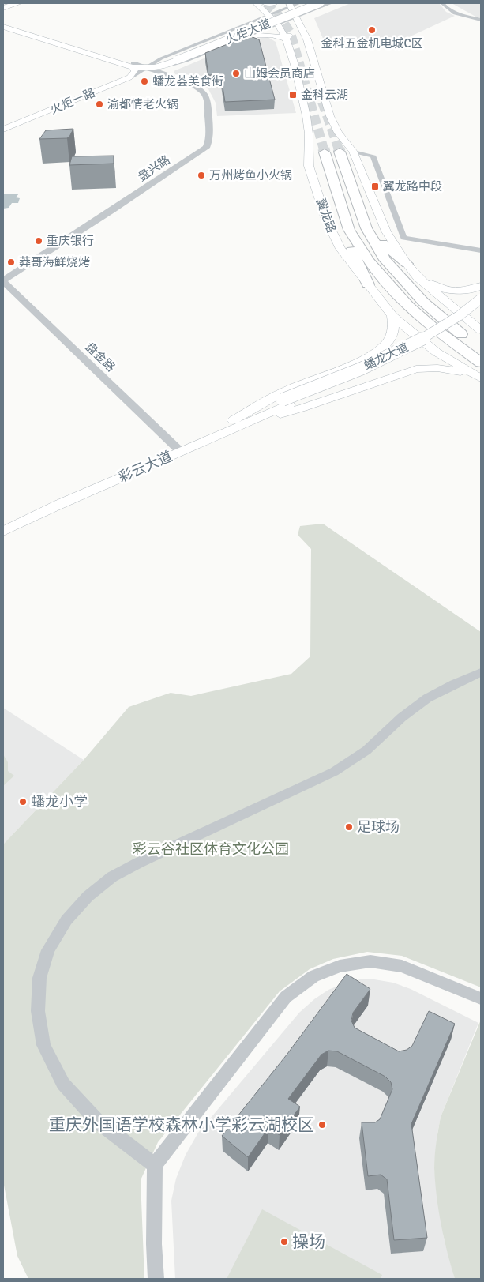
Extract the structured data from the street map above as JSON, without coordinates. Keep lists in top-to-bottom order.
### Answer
{
  "streets": {
    "highway": ["翼龙路"],
    "main road": [
      "火炬大道",
      "火炬一路",
      "蟠龙大道",
      "彩云大道"
    ],
    "street": ["盘兴路", "盘金路"]
  },
  "crossings": [
    ["盘兴路", "盘金路"],
    ["蟠龙大道", "彩云大道"],
    ["盘金路", "彩云大道"]
  ],
  "parks": ["彩云谷社区体育文化公园"],
  "places": {
    "other": [
      "金科五金机电城C区",
      "山姆会员商店",
      "蟠龙荟美食街",
      "渝都情老火锅",
      "万州烤鱼小火锅",
      "重庆银行",
      "莽哥海鲜烧烤",
      "蟠龙小学",
      "足球场",
      "重庆外国语学校森林小学彩云湖校区",
      "操场"
    ],
    "transit": ["金科云湖", "翼龙路中段"]
  }
}
